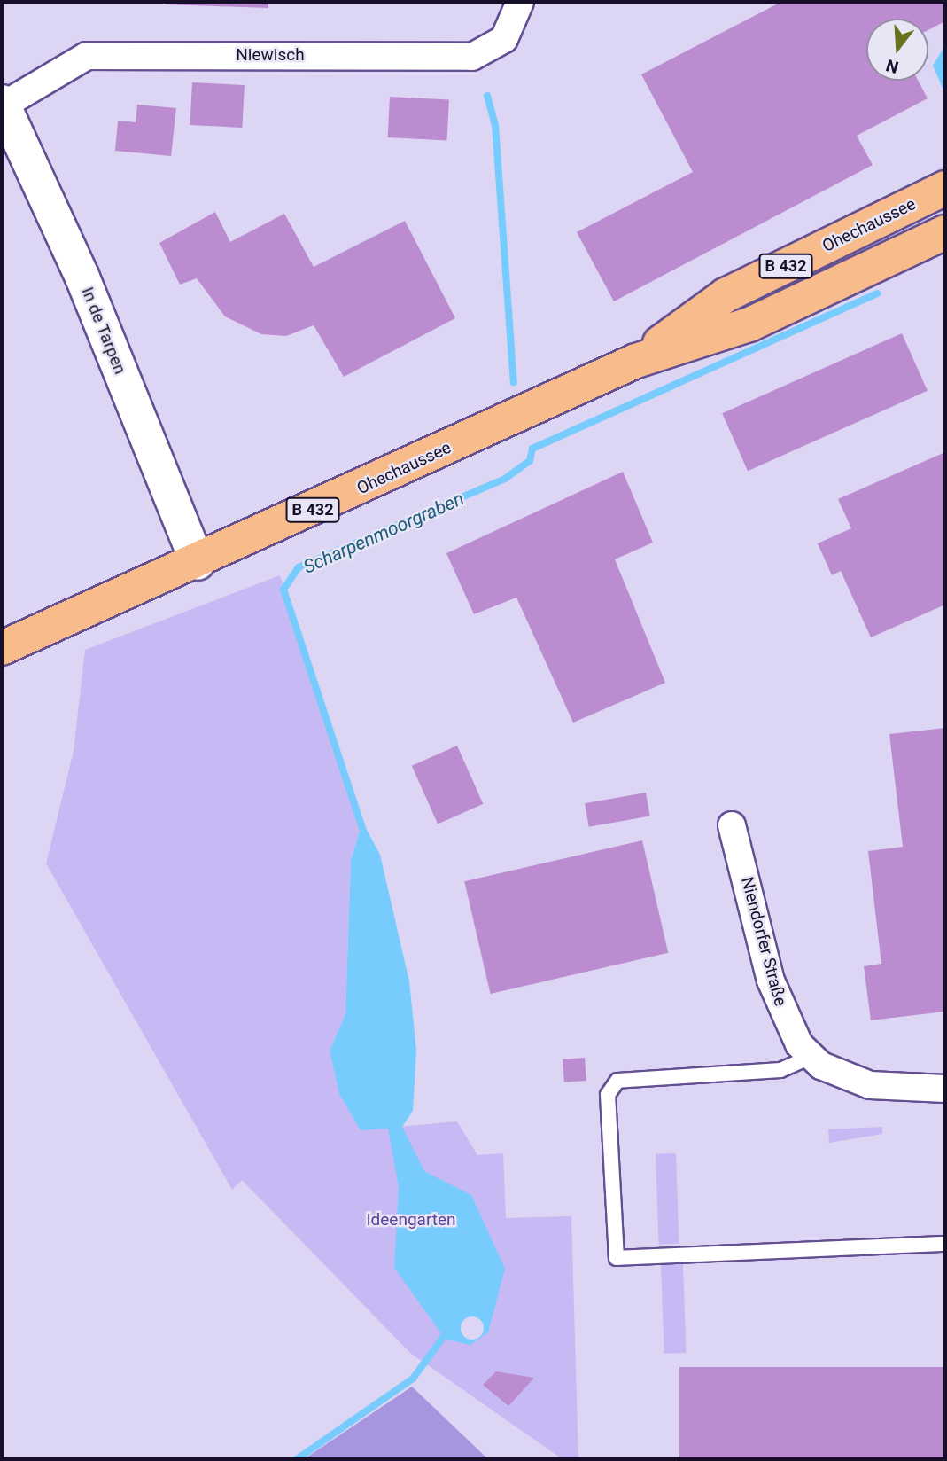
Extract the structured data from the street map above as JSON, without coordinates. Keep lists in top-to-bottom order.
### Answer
{
  "streets": {
    "main road": ["Ohechaussee", "B 432"],
    "street": ["Niewisch", "In de Tarpen", "Niendorfer Straße"]
  },
  "crossings": [
    ["Niewisch", "In de Tarpen"],
    ["Ohechaussee", "In de Tarpen"]
  ],
  "water": ["Scharpenmoorgraben"],
  "parks": ["Ideengarten"],
  "north": "bottom"
}
